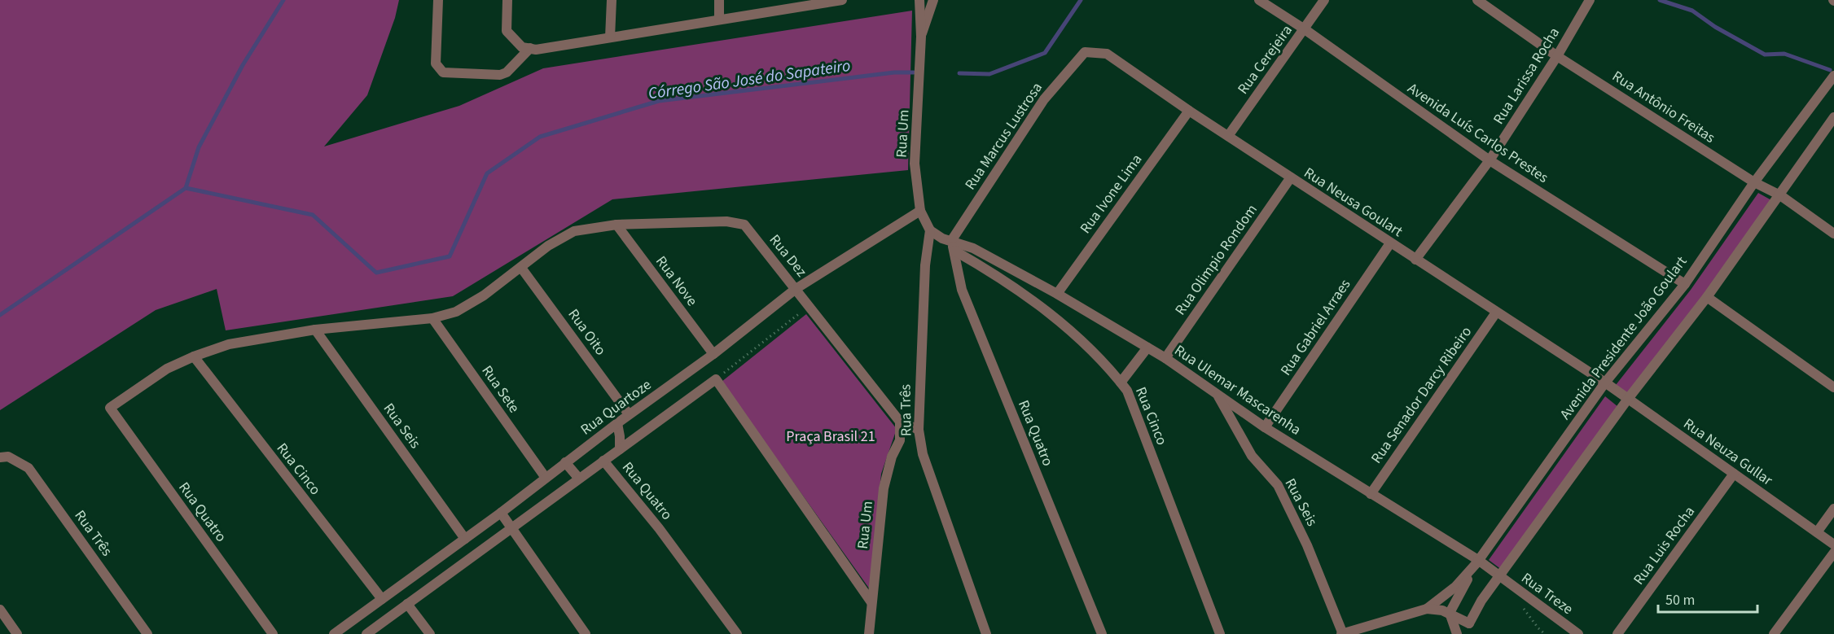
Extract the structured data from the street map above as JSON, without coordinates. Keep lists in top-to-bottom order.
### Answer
{
  "streets": {
    "street": [
      "Rua Cerejeira",
      "Rua Larissa Rocha",
      "Rua Antônio Freitas",
      "Avenida Luís Carlos Prestes",
      "Rua Um",
      "Rua Marcus Lustrosa",
      "Rua Ivone Lima",
      "Rua Neusa Goulart",
      "Rua Dez",
      "Rua Olimpio Rondom",
      "Rua Nove",
      "Rua Gabriel Arraes",
      "Rua Oito",
      "Avenida Presidente João Goulart",
      "Rua Sete",
      "Rua Ulemar Mascarenha",
      "Rua Senador Darcy Ribeiro",
      "Rua Quartoze",
      "Rua Três",
      "Rua Cinco",
      "Rua Seis",
      "Rua Quatro",
      "Rua Neuza Gullar",
      "Rua Luis Rocha",
      "Rua Treze"
    ]
  },
  "crossings": [
    ["Rua Cerejeira", "Avenida Luís Carlos Prestes"],
    ["Rua Cerejeira", "Rua Neusa Goulart"],
    ["Rua Larissa Rocha", "Rua Antônio Freitas"],
    ["Rua Larissa Rocha", "Avenida Luís Carlos Prestes"],
    ["Rua Larissa Rocha", "Rua Neusa Goulart"],
    ["Rua Antônio Freitas", "Avenida Presidente João Goulart"],
    ["Avenida Luís Carlos Prestes", "Avenida Presidente João Goulart"],
    ["Rua Um", "Rua Dez"],
    ["Rua Um", "Rua Quartoze"],
    ["Rua Um", "Rua Três"],
    ["Rua Marcus Lustrosa", "Rua Neusa Goulart"],
    ["Rua Marcus Lustrosa", "Rua Ulemar Mascarenha"],
    ["Rua Marcus Lustrosa", "Rua Cinco"],
    ["Rua Marcus Lustrosa", "Rua Quatro"],
    ["Rua Ivone Lima", "Rua Neusa Goulart"],
    ["Rua Ivone Lima", "Rua Ulemar Mascarenha"],
    ["Rua Neusa Goulart", "Rua Olimpio Rondom"],
    ["Rua Neusa Goulart", "Rua Gabriel Arraes"],
    ["Rua Neusa Goulart", "Avenida Presidente João Goulart"],
    ["Rua Neusa Goulart", "Rua Senador Darcy Ribeiro"],
    ["Rua Neusa Goulart", "Rua Neuza Gullar"],
    ["Rua Dez", "Rua Nove"],
    ["Rua Dez", "Rua Quartoze"],
    ["Rua Olimpio Rondom", "Rua Ulemar Mascarenha"],
    ["Rua Nove", "Rua Quartoze"],
    ["Rua Gabriel Arraes", "Rua Ulemar Mascarenha"],
    ["Rua Oito", "Rua Quartoze"],
    ["Avenida Presidente João Goulart", "Rua Ulemar Mascarenha"],
    ["Avenida Presidente João Goulart", "Rua Neuza Gullar"],
    ["Rua Sete", "Rua Quartoze"],
    ["Rua Ulemar Mascarenha", "Rua Senador Darcy Ribeiro"],
    ["Rua Ulemar Mascarenha", "Rua Cinco"],
    ["Rua Ulemar Mascarenha", "Rua Seis"],
    ["Rua Ulemar Mascarenha", "Rua Quatro"],
    ["Rua Ulemar Mascarenha", "Rua Treze"],
    ["Rua Quartoze", "Rua Cinco"],
    ["Rua Quartoze", "Rua Seis"],
    ["Rua Cinco", "Rua Quatro"],
    ["Rua Neuza Gullar", "Rua Luis Rocha"]
  ],
  "water": ["Córrego São José do Sapateiro"],
  "parks": ["Praça Brasil 21"],
  "scale_bar": "50 m"
}
